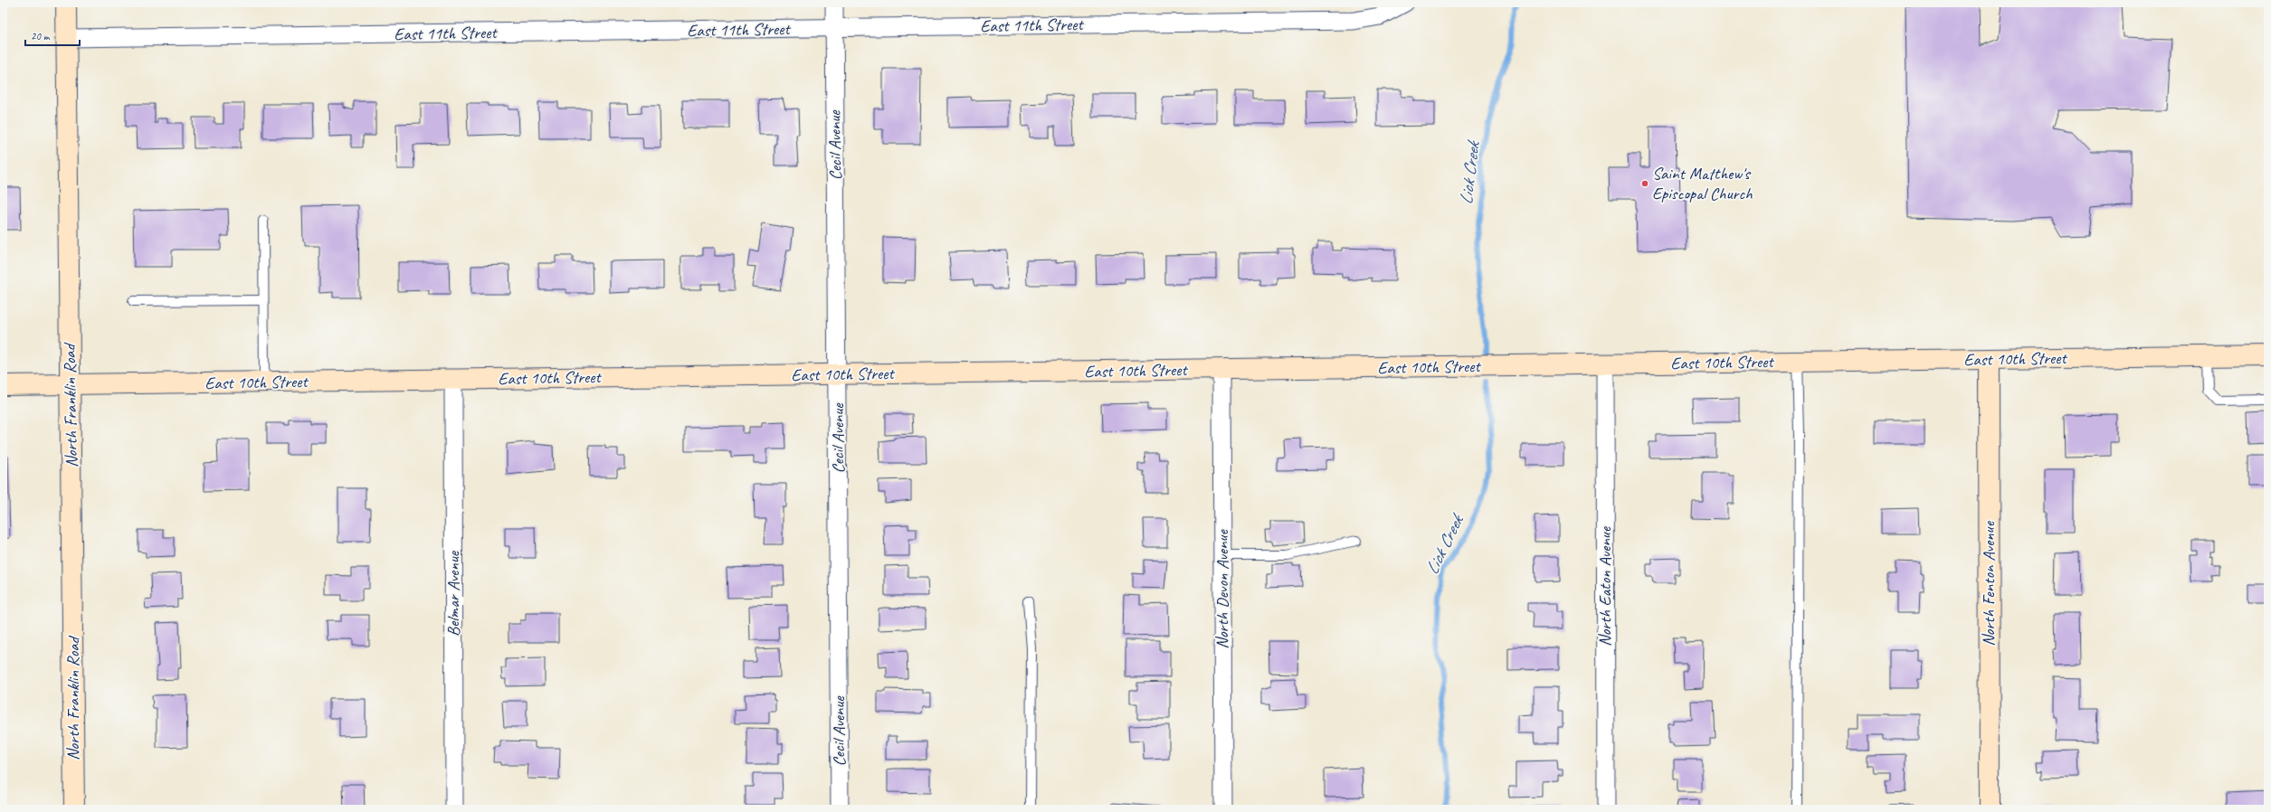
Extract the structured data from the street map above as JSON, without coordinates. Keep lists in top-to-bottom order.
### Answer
{
  "streets": {
    "main road": ["East 10th Street", "North Franklin Road", "North Fenton Avenue"],
    "street": [
      "East 11th Street",
      "Cecil Avenue",
      "North Eaton Avenue",
      "North Devon Avenue",
      "Belmar Avenue"
    ]
  },
  "crossings": [
    ["East 11th Street", "Cecil Avenue"],
    ["East 11th Street", "North Franklin Road"],
    ["Cecil Avenue", "East 10th Street"],
    ["East 10th Street", "North Franklin Road"],
    ["East 10th Street", "North Fenton Avenue"],
    ["East 10th Street", "North Eaton Avenue"],
    ["East 10th Street", "North Devon Avenue"],
    ["East 10th Street", "Belmar Avenue"]
  ],
  "water": ["Lick Creek"],
  "places": ["Saint Matthew's Episcopal Church"],
  "scale_bar": "20 m"
}
